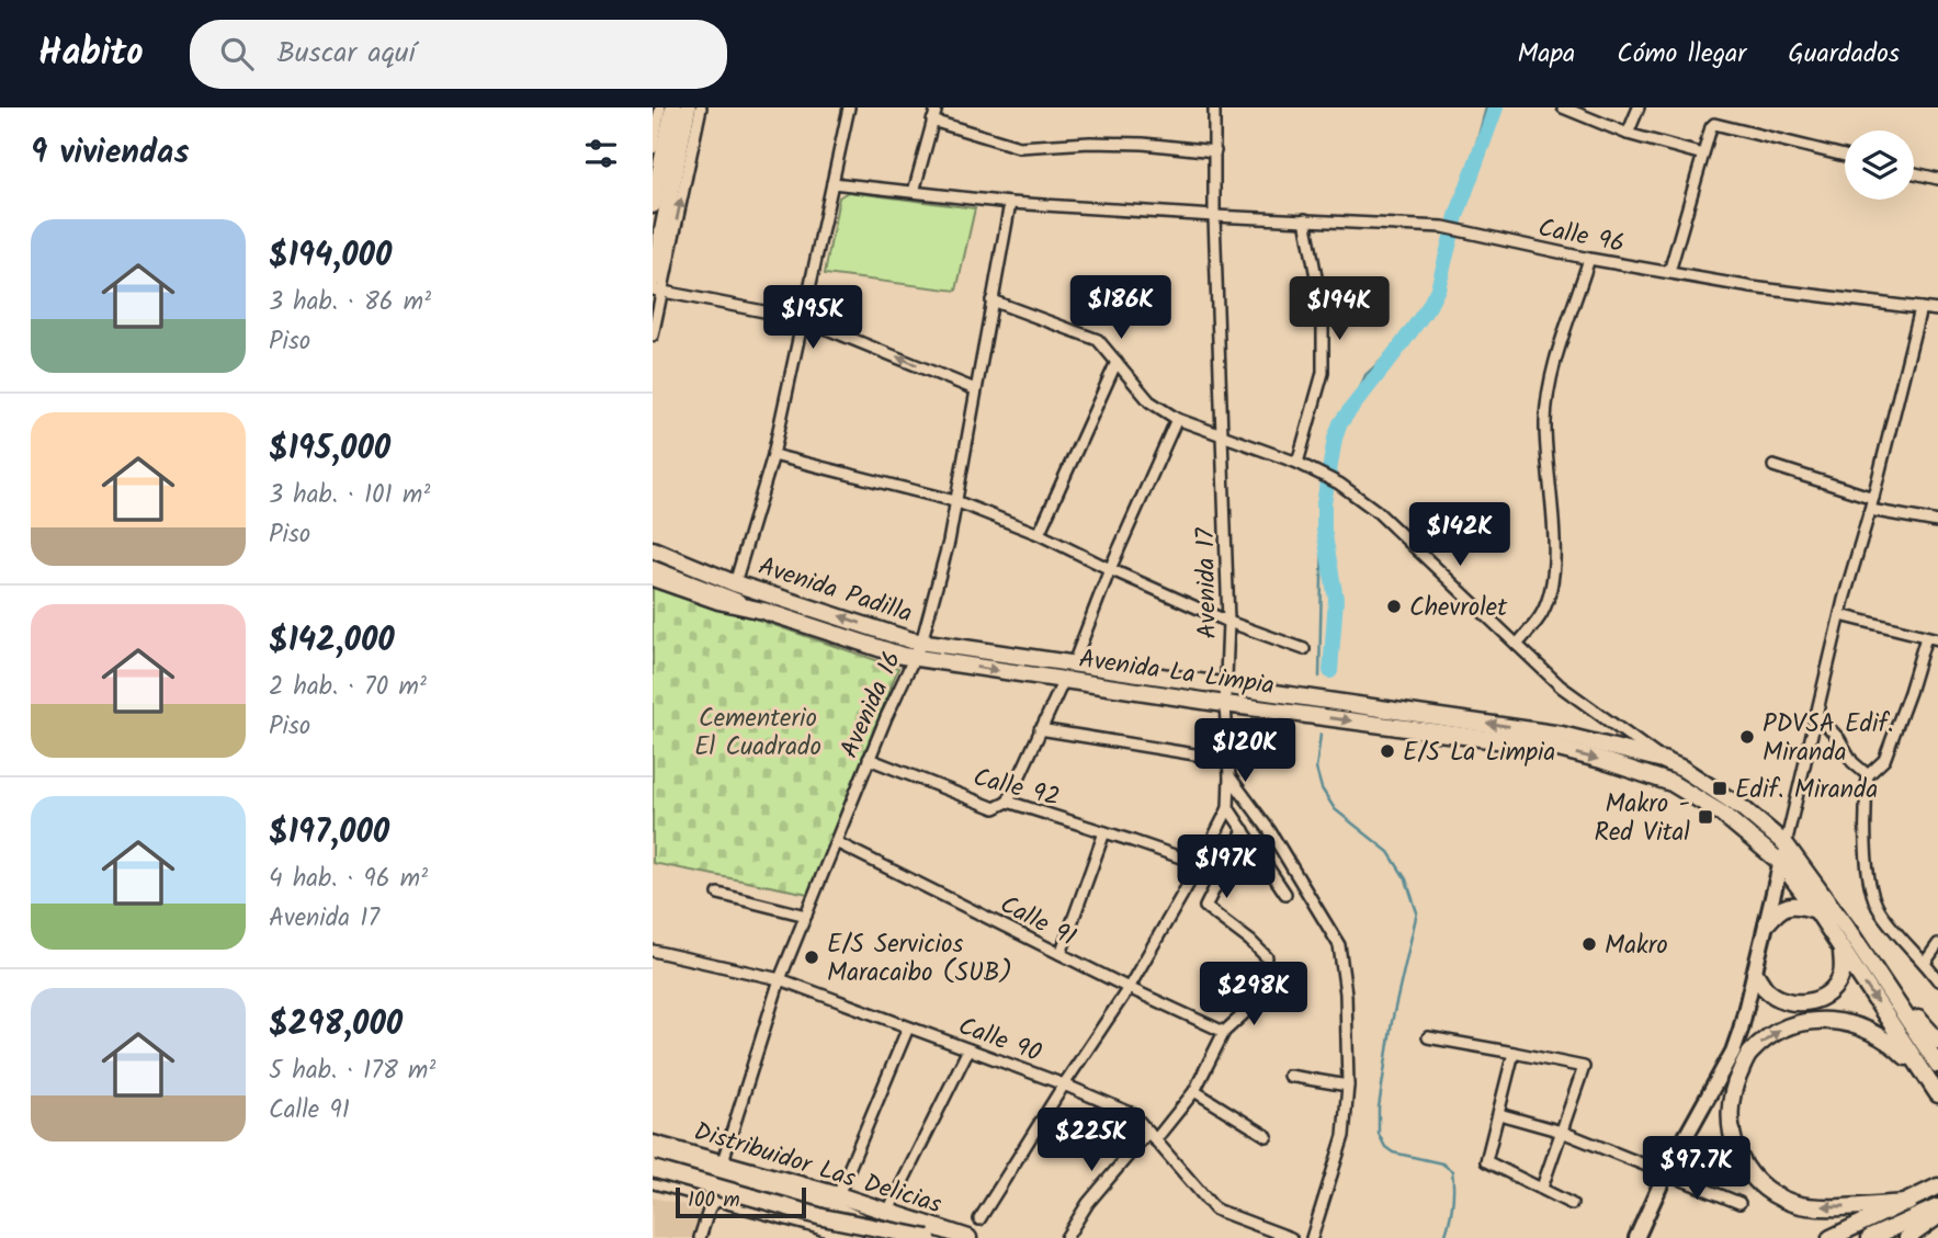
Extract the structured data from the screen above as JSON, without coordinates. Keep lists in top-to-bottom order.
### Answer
{
  "streets": {
    "main road": ["Avenida Padilla", "Avenida La Limpia", "Distribuidor Las Delicias"],
    "street": [
      "Calle 96",
      "Avenida 17",
      "Avenida 16",
      "Calle 92",
      "Calle 91",
      "Calle 90"
    ]
  },
  "crossings": [
    ["Calle 96", "Avenida 17"],
    ["Calle 96", "Avenida 16"],
    ["Avenida 17", "Avenida La Limpia"],
    ["Avenida 17", "Calle 92"],
    ["Avenida 17", "Calle 91"],
    ["Avenida 17", "Calle 90"],
    ["Avenida Padilla", "Avenida La Limpia"],
    ["Avenida Padilla", "Avenida 16"],
    ["Avenida La Limpia", "Avenida 16"],
    ["Avenida 16", "Calle 92"],
    ["Avenida 16", "Calle 91"],
    ["Avenida 16", "Calle 90"],
    ["Avenida 16", "Distribuidor Las Delicias"]
  ],
  "parks": ["Cementerio El Cuadrado"],
  "places": {
    "other": [
      "Chevrolet",
      "PDVSA Edif. Miranda",
      "E/S La Limpia",
      "Makro",
      "E/S Servicios Maracaibo (SUB)"
    ],
    "transit": ["Edif. Miranda", "Makro - Red Vital"]
  },
  "scale_bar": "100 m",
  "page": {
    "header": "Habito",
    "search": "Buscar aquí",
    "nav": ["Mapa", "Cómo llegar", "Guardados"],
    "heading": "9 viviendas",
    "list": [
      {
        "name": "$194,000",
        "note": "3 hab. · 86 m² · Piso"
      },
      {
        "name": "$195,000",
        "note": "3 hab. · 101 m² · Piso"
      },
      {
        "name": "$142,000",
        "note": "2 hab. · 70 m² · Piso"
      },
      {
        "name": "$197,000",
        "note": "4 hab. · 96 m² · Avenida 17"
      },
      {
        "name": "$298,000",
        "note": "5 hab. · 178 m² · Calle 91"
      }
    ],
    "price": [
      "$186K",
      "$194K",
      "$195K",
      "$142K",
      "$120K",
      "$197K",
      "$298K",
      "$225K",
      "$97.7K"
    ],
    "scale": "100 m"
  }
}
